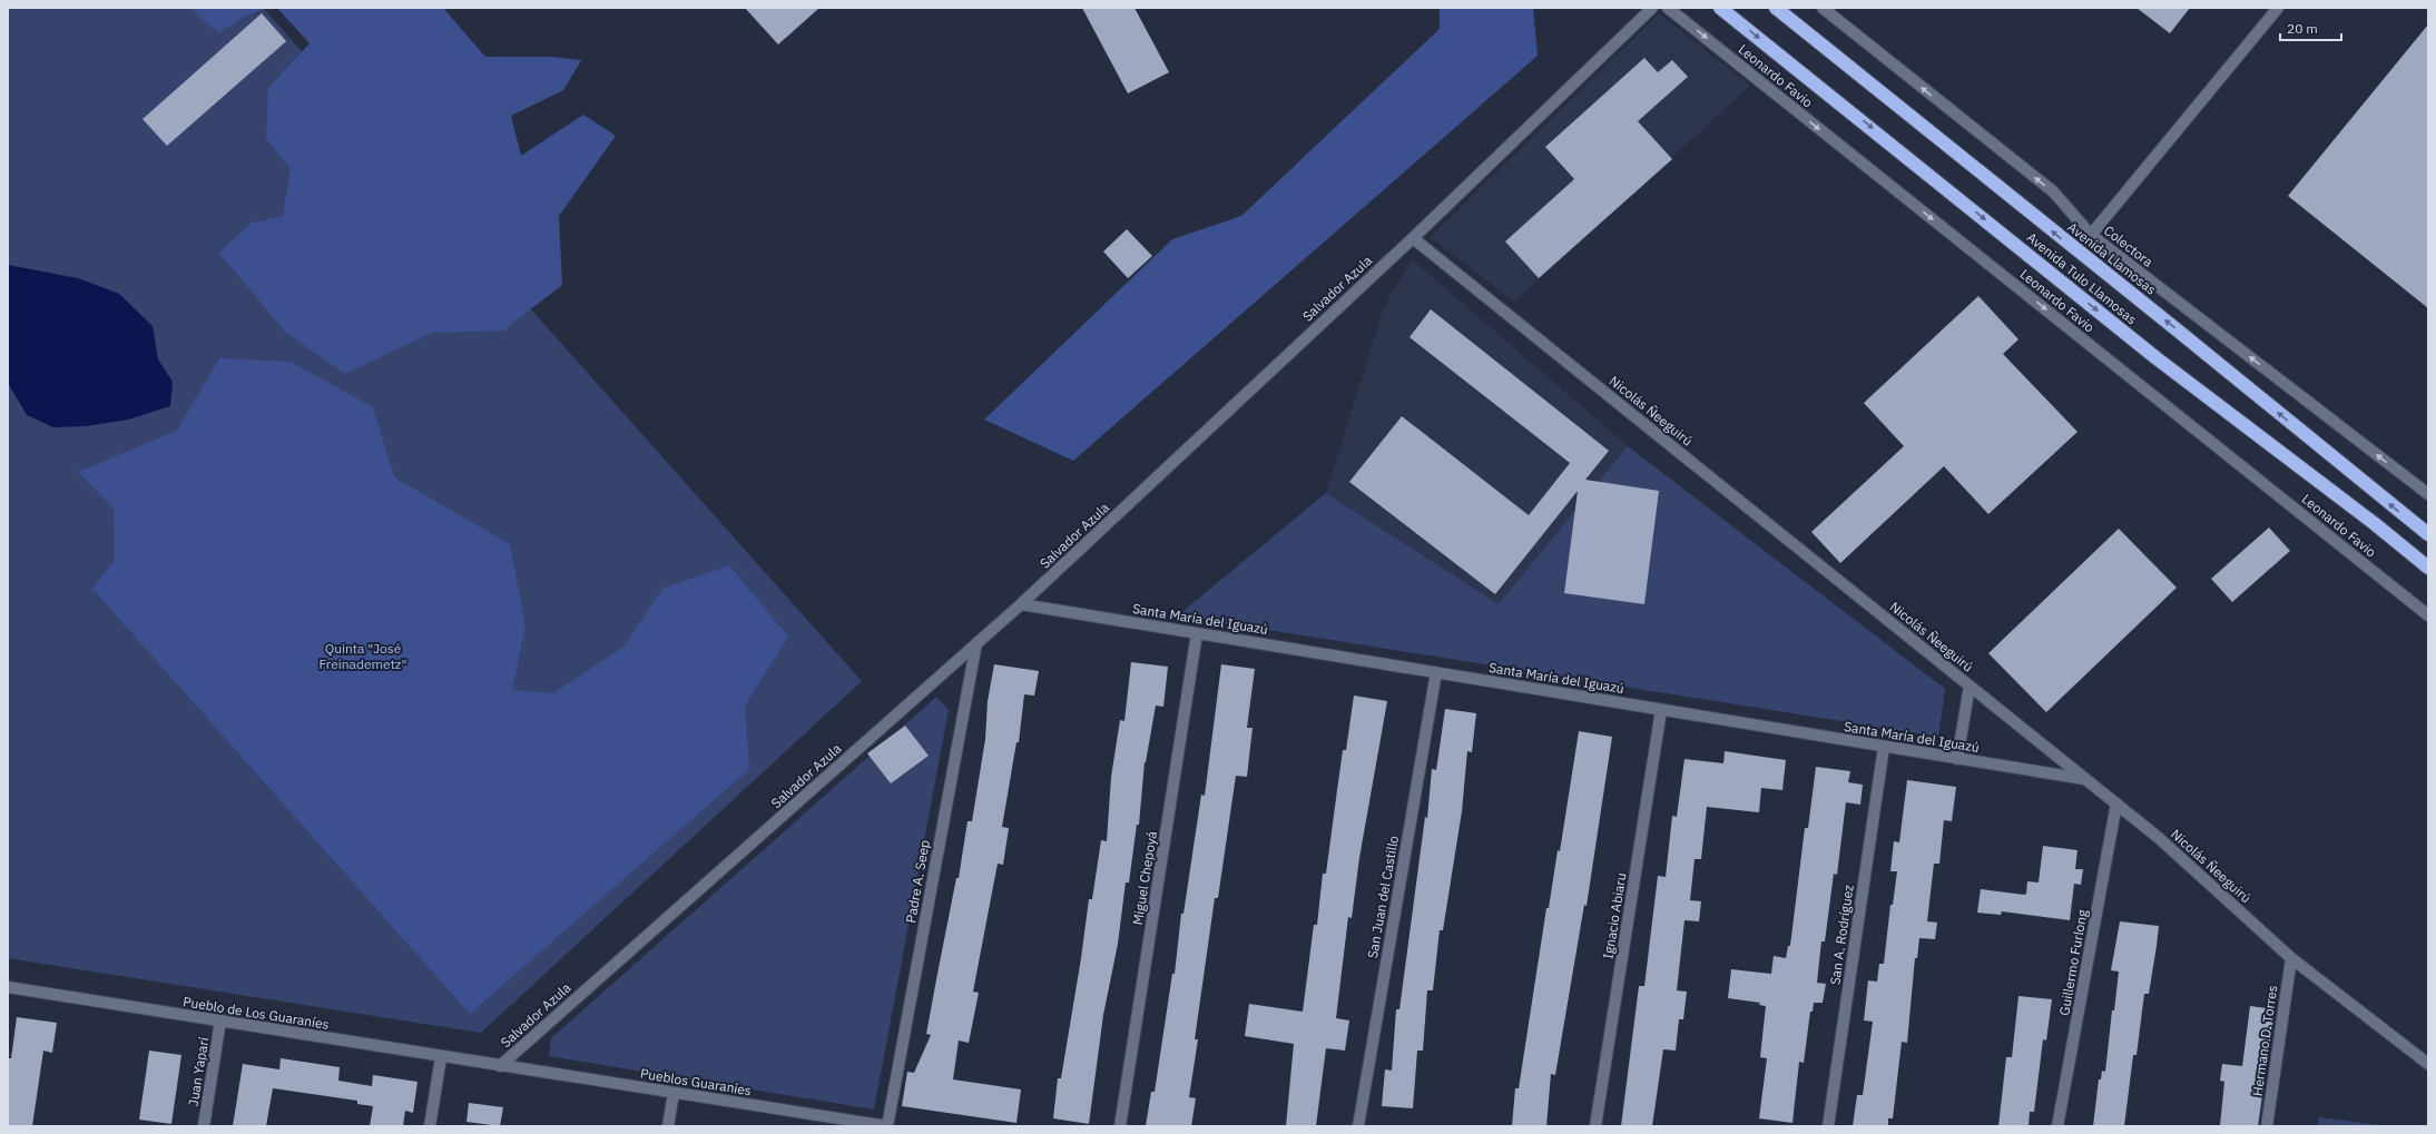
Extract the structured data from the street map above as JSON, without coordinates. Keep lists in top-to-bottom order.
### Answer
{
  "streets": {
    "highway": ["Avenida Llamosas", "Avenida Tulo Llamosas"],
    "street": [
      "Leonardo Favio",
      "Colectora",
      "Salvador Azula",
      "Nicolás Ñeeguirú",
      "Santa María del Iguazú",
      "Miguel Chepoyá",
      "Padre A. Seep",
      "San Juan del Castillo",
      "Ignacio Abiaru",
      "San A. Rodríguez",
      "Guillermo Furlong",
      "Pueblo de Los Guaraníes",
      "Hermano D. Torres",
      "Juan Yaparí",
      "Pueblos Guaraníes"
    ]
  },
  "crossings": [
    ["Salvador Azula", "Nicolás Ñeeguirú"],
    ["Salvador Azula", "Santa María del Iguazú"],
    ["Salvador Azula", "Padre A. Seep"],
    ["Salvador Azula", "Pueblo de Los Guaraníes"],
    ["Salvador Azula", "Pueblos Guaraníes"],
    ["Nicolás Ñeeguirú", "Santa María del Iguazú"],
    ["Nicolás Ñeeguirú", "Guillermo Furlong"],
    ["Nicolás Ñeeguirú", "Hermano D. Torres"],
    ["Santa María del Iguazú", "Miguel Chepoyá"],
    ["Santa María del Iguazú", "San Juan del Castillo"],
    ["Santa María del Iguazú", "Ignacio Abiaru"],
    ["Santa María del Iguazú", "San A. Rodríguez"],
    ["Padre A. Seep", "Pueblos Guaraníes"],
    ["Pueblo de Los Guaraníes", "Juan Yaparí"],
    ["Pueblo de Los Guaraníes", "Pueblos Guaraníes"]
  ],
  "one_way": [
    "Leonardo Favio",
    "Colectora",
    "Avenida Llamosas",
    "Avenida Tulo Llamosas"
  ],
  "parks": ["Quinta \"José Freinademetz\""],
  "scale_bar": "20 m"
}
